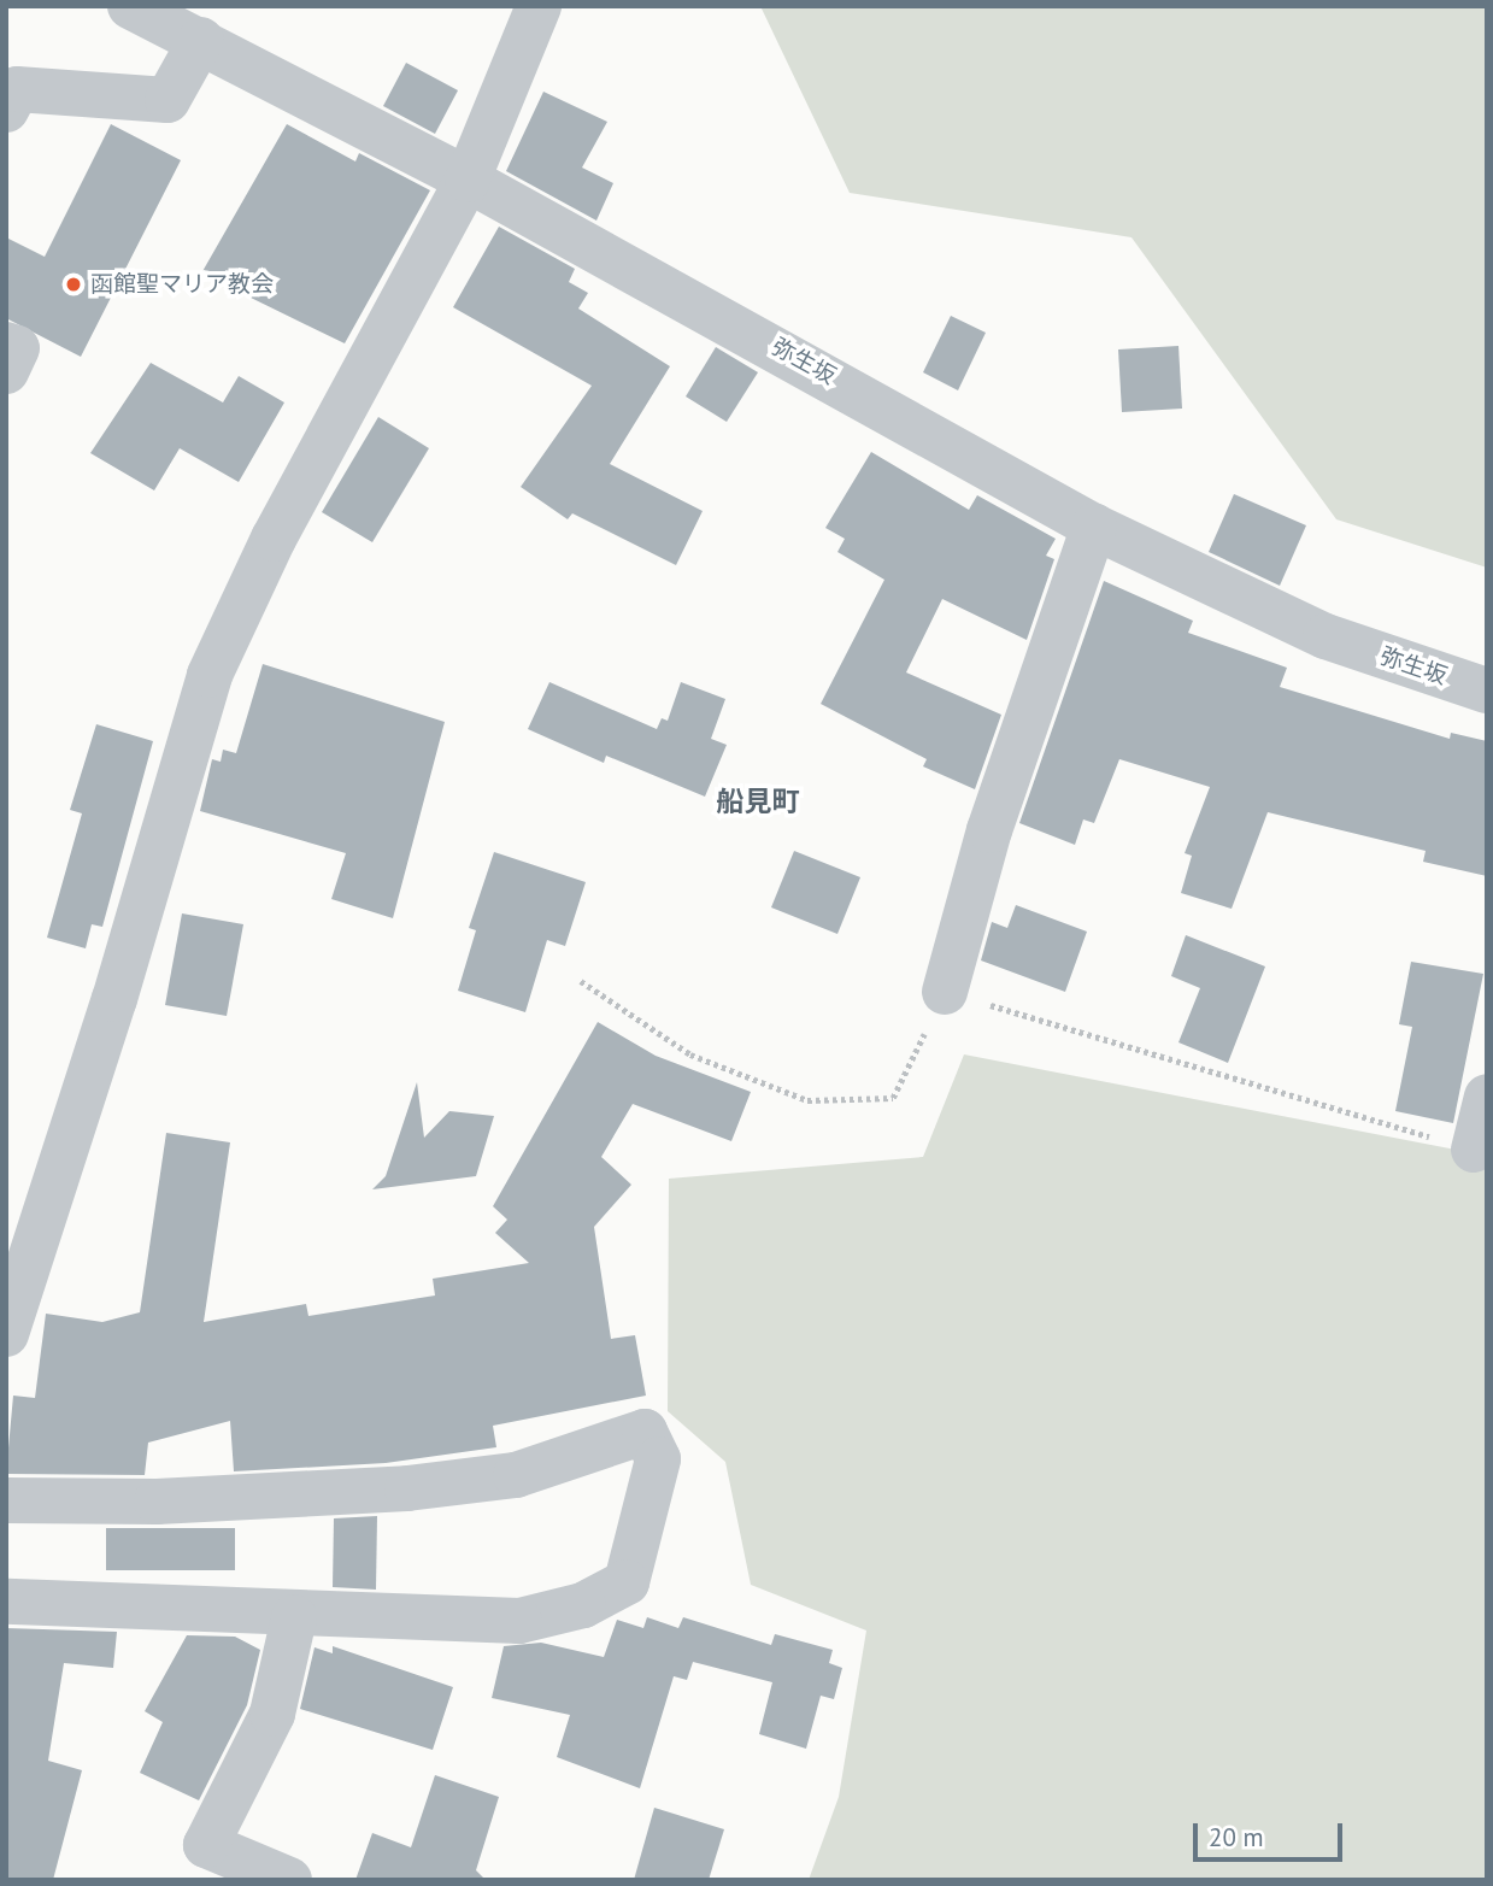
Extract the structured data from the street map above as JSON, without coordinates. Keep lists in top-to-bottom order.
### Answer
{
  "streets": {
    "street": ["弥生坂"]
  },
  "districts": ["船見町"],
  "places": ["函館聖マリア教会"],
  "scale_bar": "20 m"
}
